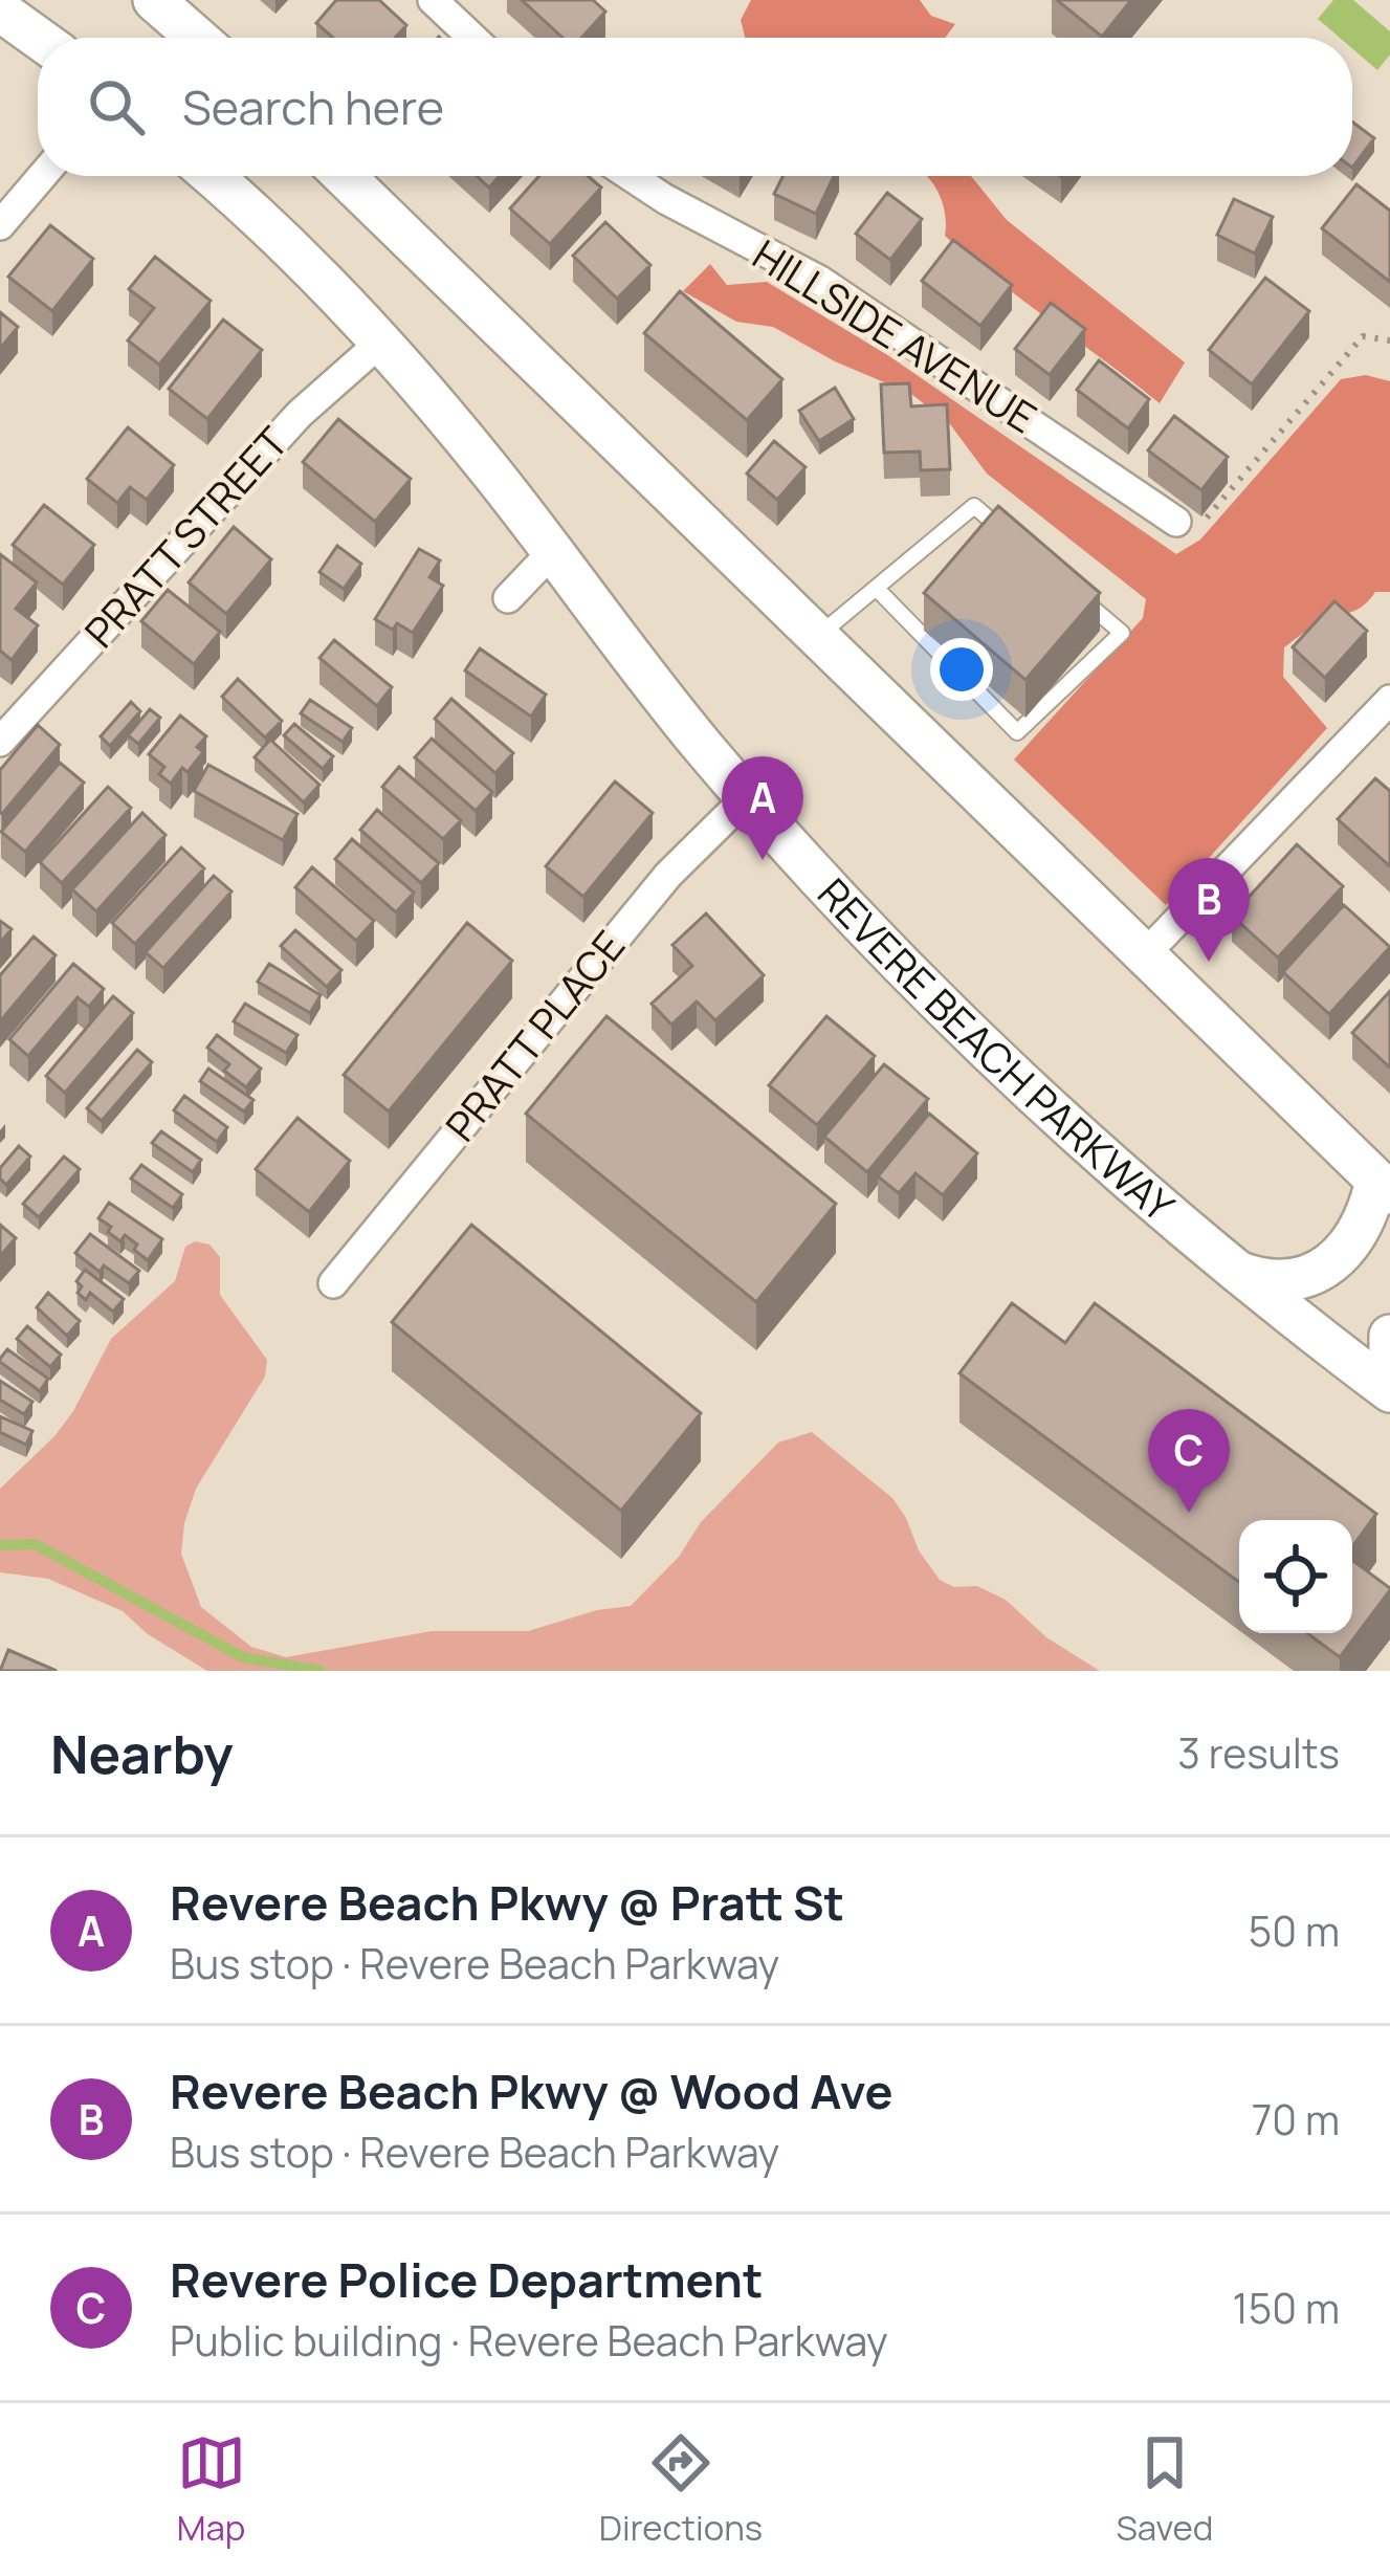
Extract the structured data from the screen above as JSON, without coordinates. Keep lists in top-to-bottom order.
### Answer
{
  "streets": {
    "main road": ["REVERE BEACH PARKWAY"],
    "street": ["HILLSIDE AVENUE", "PRATT STREET", "PRATT PLACE"]
  },
  "crossings": [
    ["PRATT STREET", "REVERE BEACH PARKWAY"],
    ["PRATT PLACE", "REVERE BEACH PARKWAY"]
  ],
  "page": {
    "search": "Search here",
    "pins": ["A", "B", "C"],
    "heading": ["Nearby", "3 results"],
    "list": [
      {
        "mark": "A",
        "name": "Revere Beach Pkwy @ Pratt St",
        "note": "Bus stop · Revere Beach Parkway",
        "value": "50 m"
      },
      {
        "mark": "B",
        "name": "Revere Beach Pkwy @ Wood Ave",
        "note": "Bus stop · Revere Beach Parkway",
        "value": "70 m"
      },
      {
        "mark": "C",
        "name": "Revere Police Department",
        "note": "Public building · Revere Beach Parkway",
        "value": "150 m"
      }
    ],
    "nav": ["Map", "Directions", "Saved"]
  }
}
